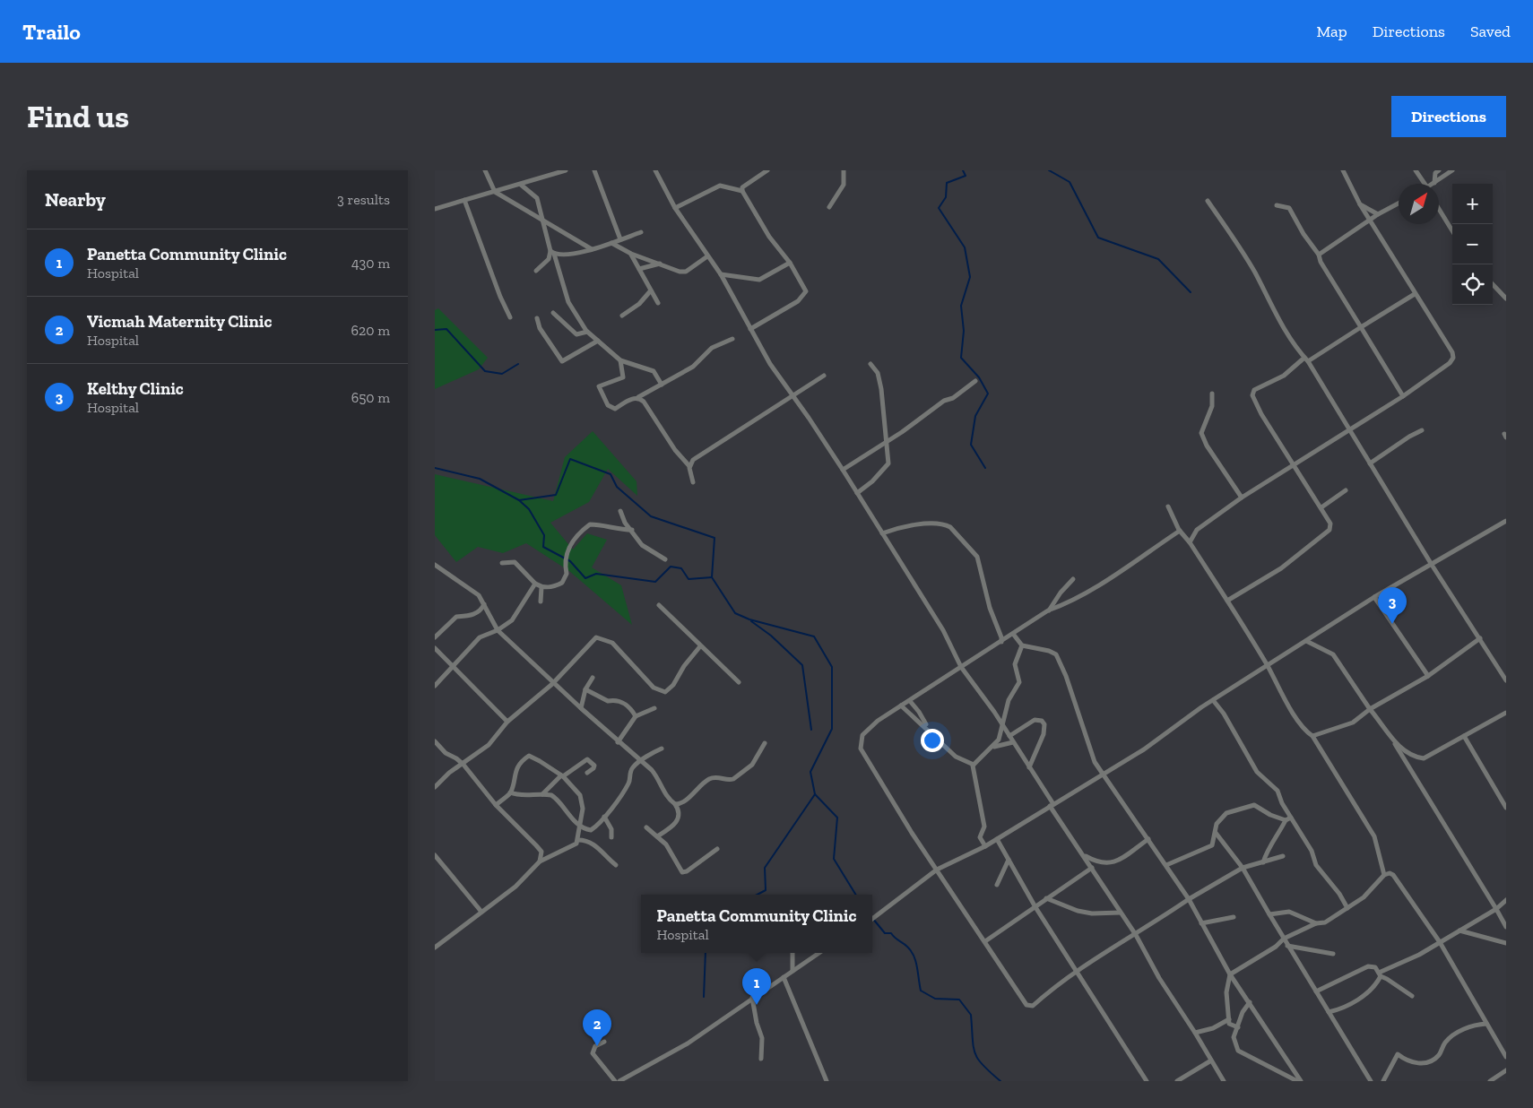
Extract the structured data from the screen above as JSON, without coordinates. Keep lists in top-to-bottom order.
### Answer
{
  "north": "top right",
  "page": {
    "header": "Trailo",
    "nav": ["Map", "Directions", "Saved"],
    "buttons": "Directions",
    "title": "Find us",
    "heading": ["Nearby", "3 results"],
    "map_buttons": ["+", "−"],
    "list": [
      {
        "mark": "1",
        "name": "Panetta Community Clinic",
        "note": "Hospital",
        "value": "430 m"
      },
      {
        "mark": "2",
        "name": "Vicmah Maternity Clinic",
        "note": "Hospital",
        "value": "620 m"
      },
      {
        "mark": "3",
        "name": "Kelthy Clinic",
        "note": "Hospital",
        "value": "650 m"
      }
    ],
    "pins": ["3", "1", "2"],
    "popup": ["Panetta Community Clinic", "Hospital"]
  }
}
